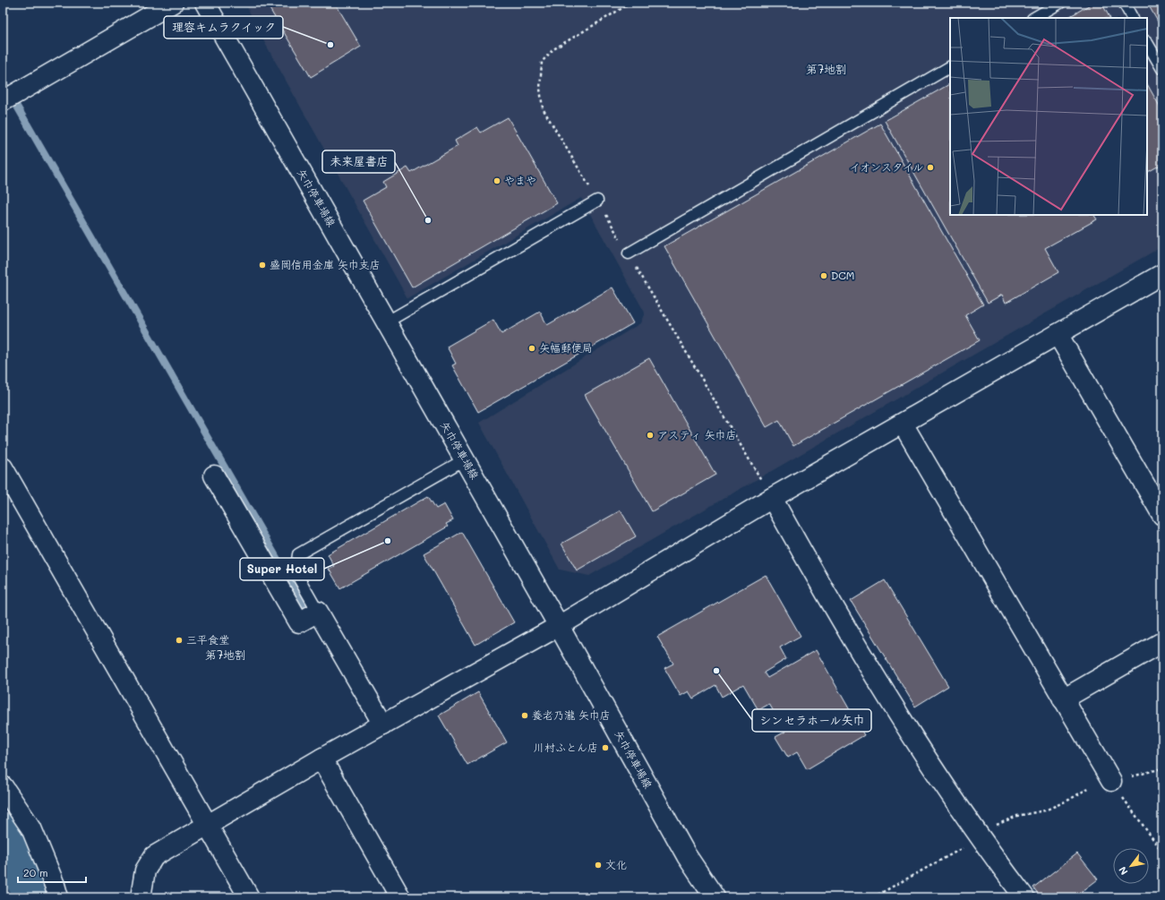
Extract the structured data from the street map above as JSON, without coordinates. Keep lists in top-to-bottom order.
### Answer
{
  "streets": {
    "street": ["矢巾停車場線"]
  },
  "districts": ["第7地割", "第7地割"],
  "places": [
    "理容キムラクイック",
    "イオンスタイル",
    "やまや",
    "未来屋書店",
    "盛岡信用金庫 矢巾支店",
    "DCM",
    "矢幅郵便局",
    "アスティ 矢巾店",
    "Super Hotel",
    "三平食堂",
    "シンセラホール矢巾",
    "養老乃瀧 矢巾店",
    "川村ふとん店",
    "文化"
  ],
  "scale_bar": "20 m",
  "north": "bottom left"
}
